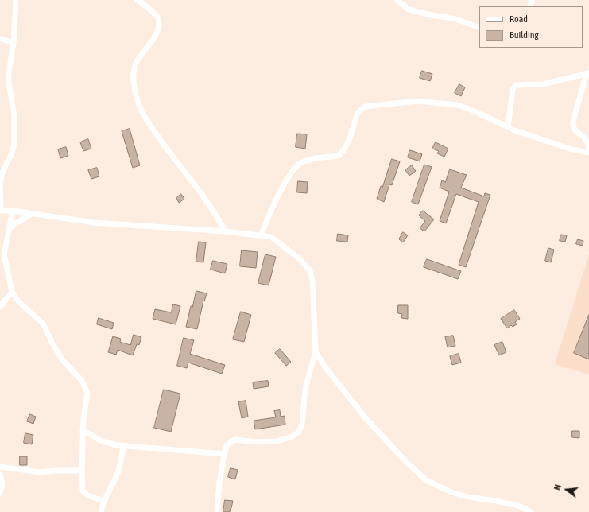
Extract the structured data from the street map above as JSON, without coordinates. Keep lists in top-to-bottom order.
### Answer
{
  "legend": ["Road", "Building"],
  "north": "left"
}
